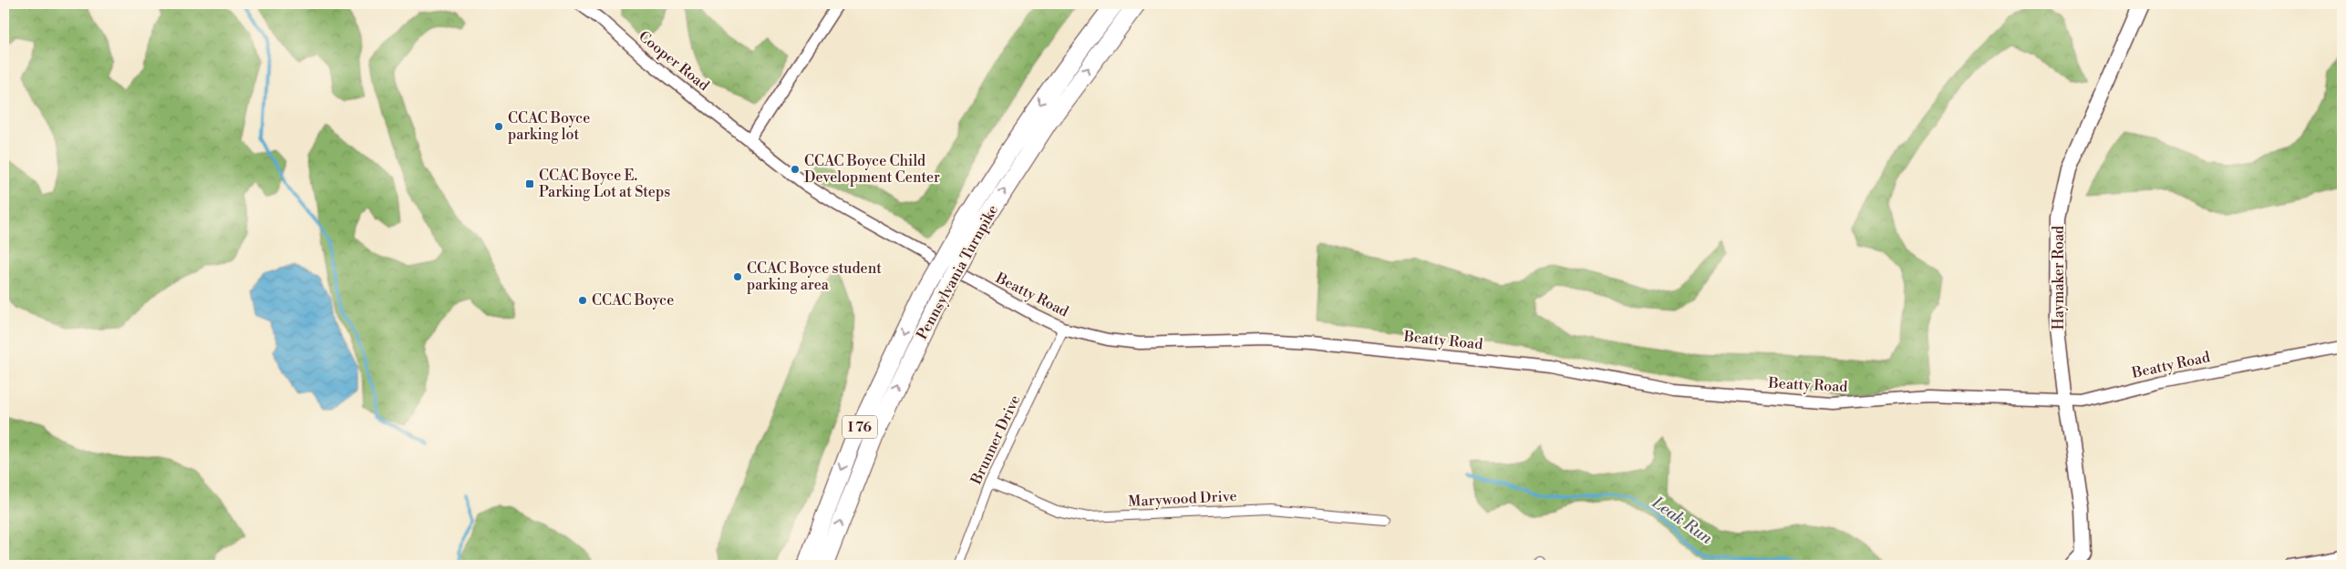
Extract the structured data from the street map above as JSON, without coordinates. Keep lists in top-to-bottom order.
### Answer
{
  "streets": {
    "highway": ["Pennsylvania Turnpike", "I 76"],
    "main road": ["Haymaker Road"],
    "street": [
      "Cooper Road",
      "Beatty Road",
      "Brunner Drive",
      "Marywood Drive"
    ]
  },
  "crossings": [
    ["Cooper Road", "Beatty Road"],
    ["Haymaker Road", "Beatty Road"],
    ["Beatty Road", "Brunner Drive"],
    ["Brunner Drive", "Marywood Drive"]
  ],
  "water": ["Leak Run"],
  "places": {
    "other": [
      "CCAC Boyce parking lot",
      "CCAC Boyce Child Development Center",
      "CCAC Boyce student parking area",
      "CCAC Boyce"
    ],
    "transit": ["CCAC Boyce E. Parking Lot at Steps"]
  }
}
